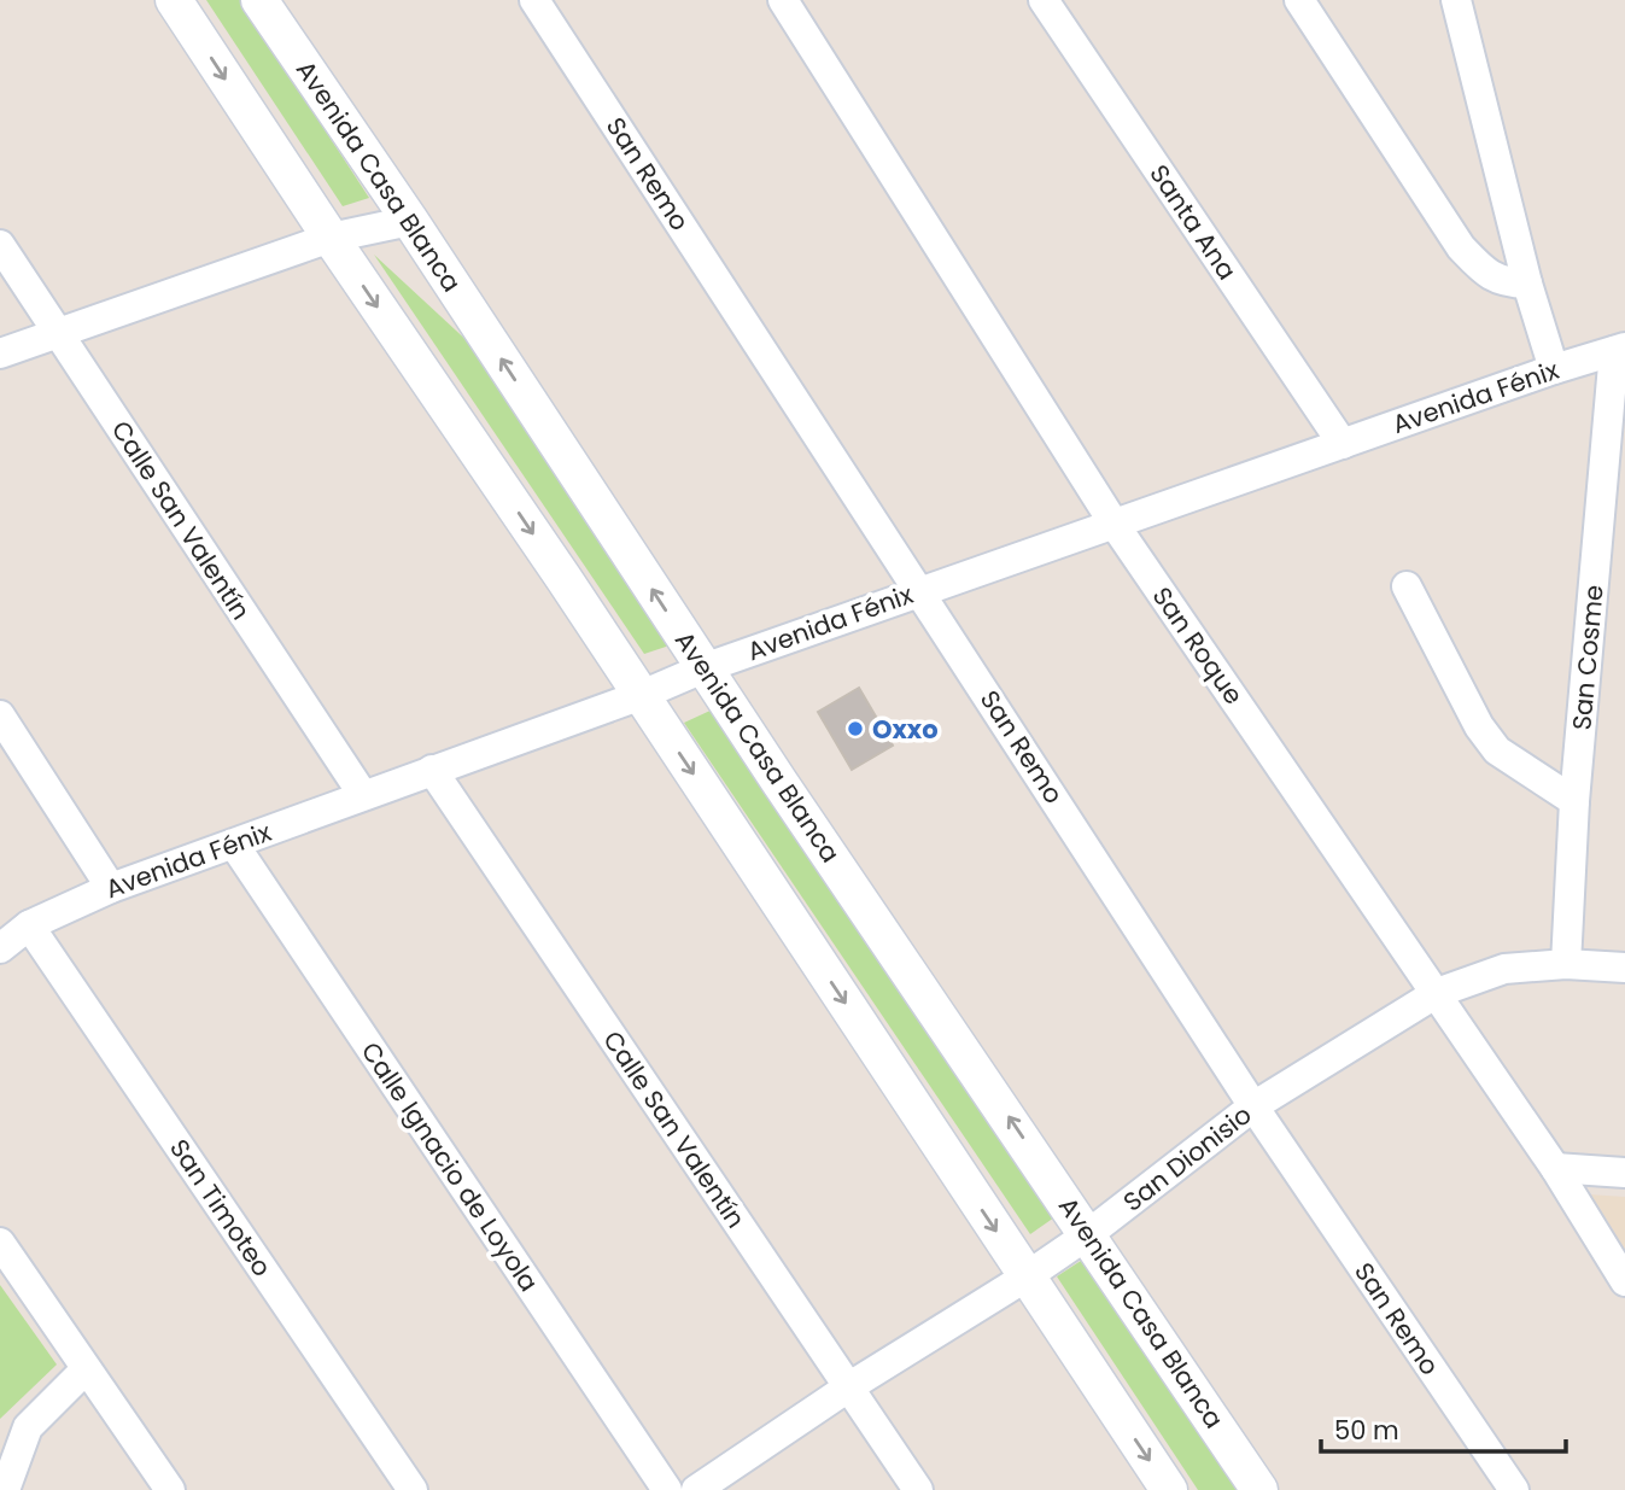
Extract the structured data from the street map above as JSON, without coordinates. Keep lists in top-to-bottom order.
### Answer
{
  "streets": {
    "street": [
      "San Remo",
      "Avenida Casa Blanca",
      "Santa Ana",
      "Avenida Fénix",
      "Calle San Valentín",
      "San Roque",
      "San Cosme",
      "San Dionisio",
      "Calle Ignacio de Loyola",
      "San Timoteo"
    ]
  },
  "crossings": [
    ["San Remo", "Avenida Fénix"],
    ["San Remo", "San Dionisio"],
    ["Avenida Casa Blanca", "Avenida Fénix"],
    ["Avenida Casa Blanca", "San Dionisio"],
    ["Santa Ana", "Avenida Fénix"],
    ["Avenida Fénix", "Calle San Valentín"],
    ["Avenida Fénix", "San Roque"],
    ["Avenida Fénix", "San Cosme"],
    ["Avenida Fénix", "Calle Ignacio de Loyola"],
    ["Avenida Fénix", "San Timoteo"],
    ["Calle San Valentín", "San Dionisio"],
    ["San Roque", "San Dionisio"],
    ["San Cosme", "San Dionisio"]
  ],
  "places": ["Oxxo"],
  "scale_bar": "50 m"
}
